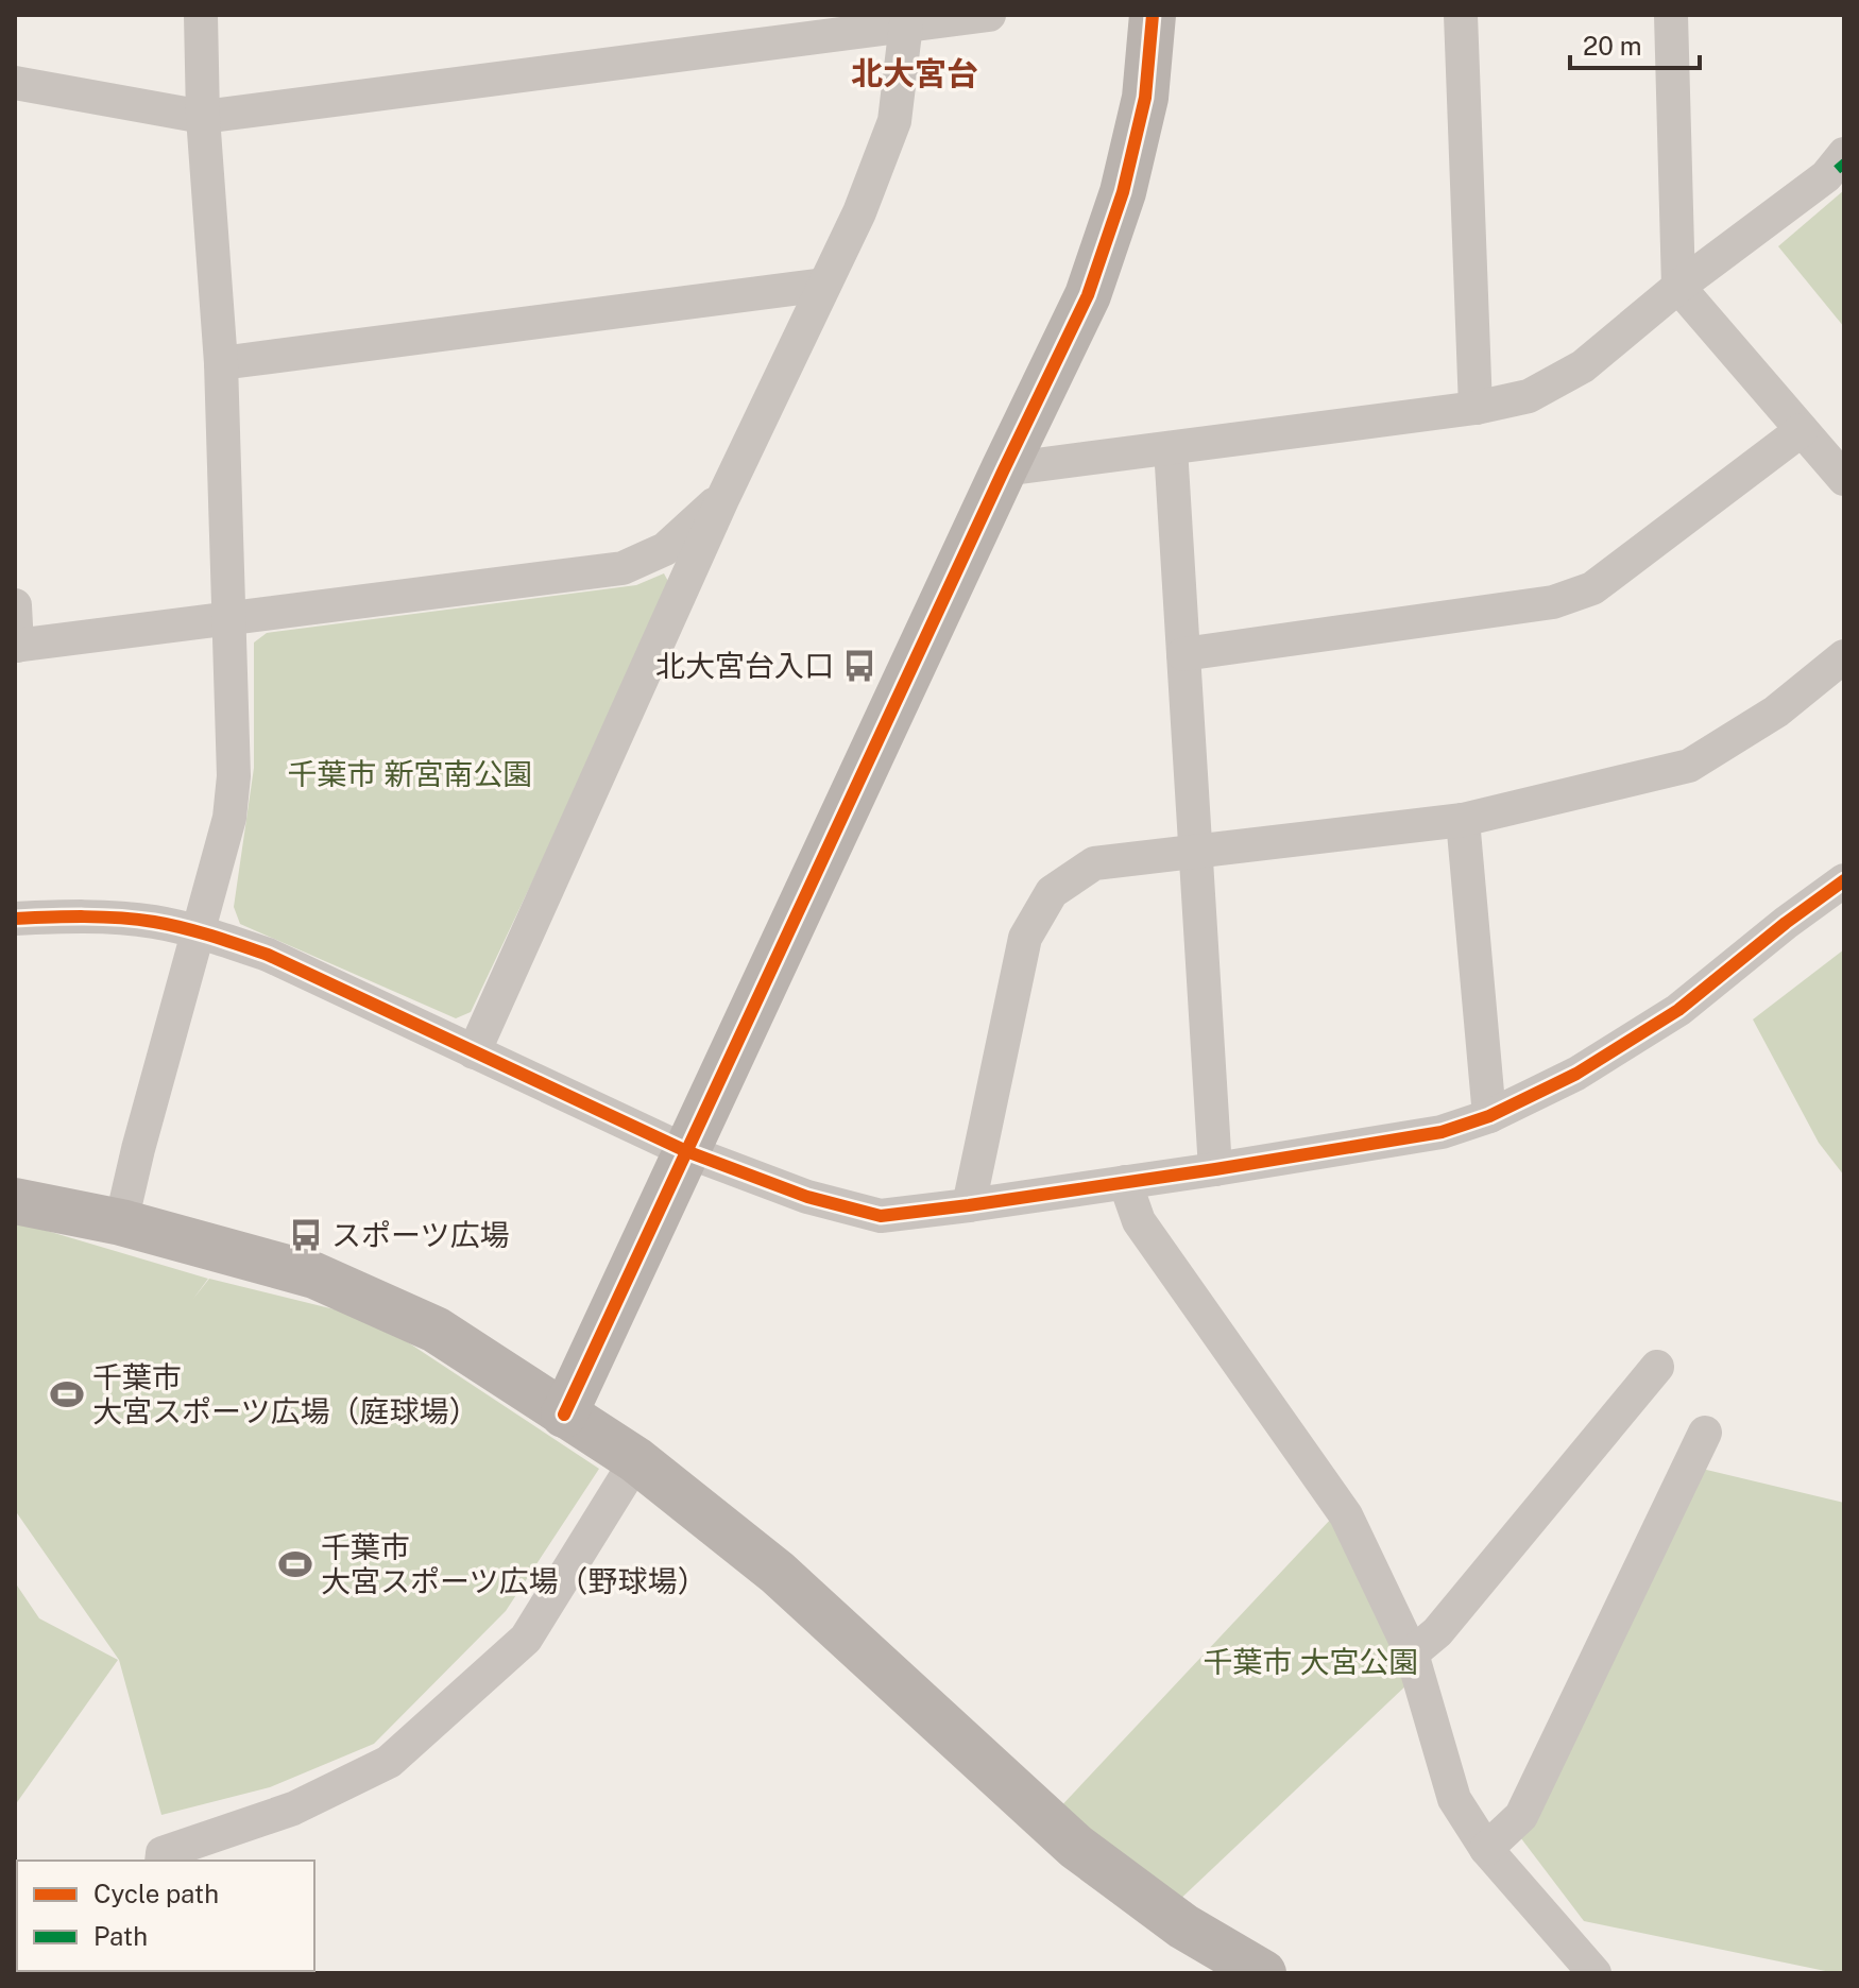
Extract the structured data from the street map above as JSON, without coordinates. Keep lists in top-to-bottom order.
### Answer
{
  "districts": ["北大宮台"],
  "parks": ["千葉市 新宮南公園", "千葉市 大宮公園"],
  "places": {
    "bus stop": ["北大宮台入口", "スポーツ広場"],
    "sports": ["千葉市 大宮スポーツ広場（庭球場）", "千葉市 大宮スポーツ広場（野球場）"]
  },
  "legend": ["Cycle path", "Path"],
  "scale_bar": "20 m"
}
